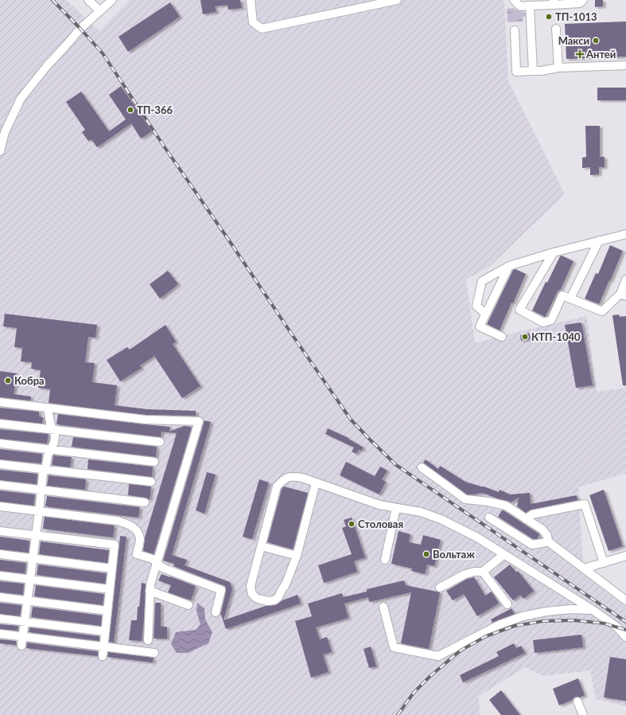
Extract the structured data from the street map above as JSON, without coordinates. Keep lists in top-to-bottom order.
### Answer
{
  "places": {
    "other": [
      "ТП-1013",
      "Макси",
      "ТП-366",
      "КТП-1040",
      "Кобра",
      "Столовая",
      "Вольтаж"
    ],
    "health": ["Антей"]
  }
}
